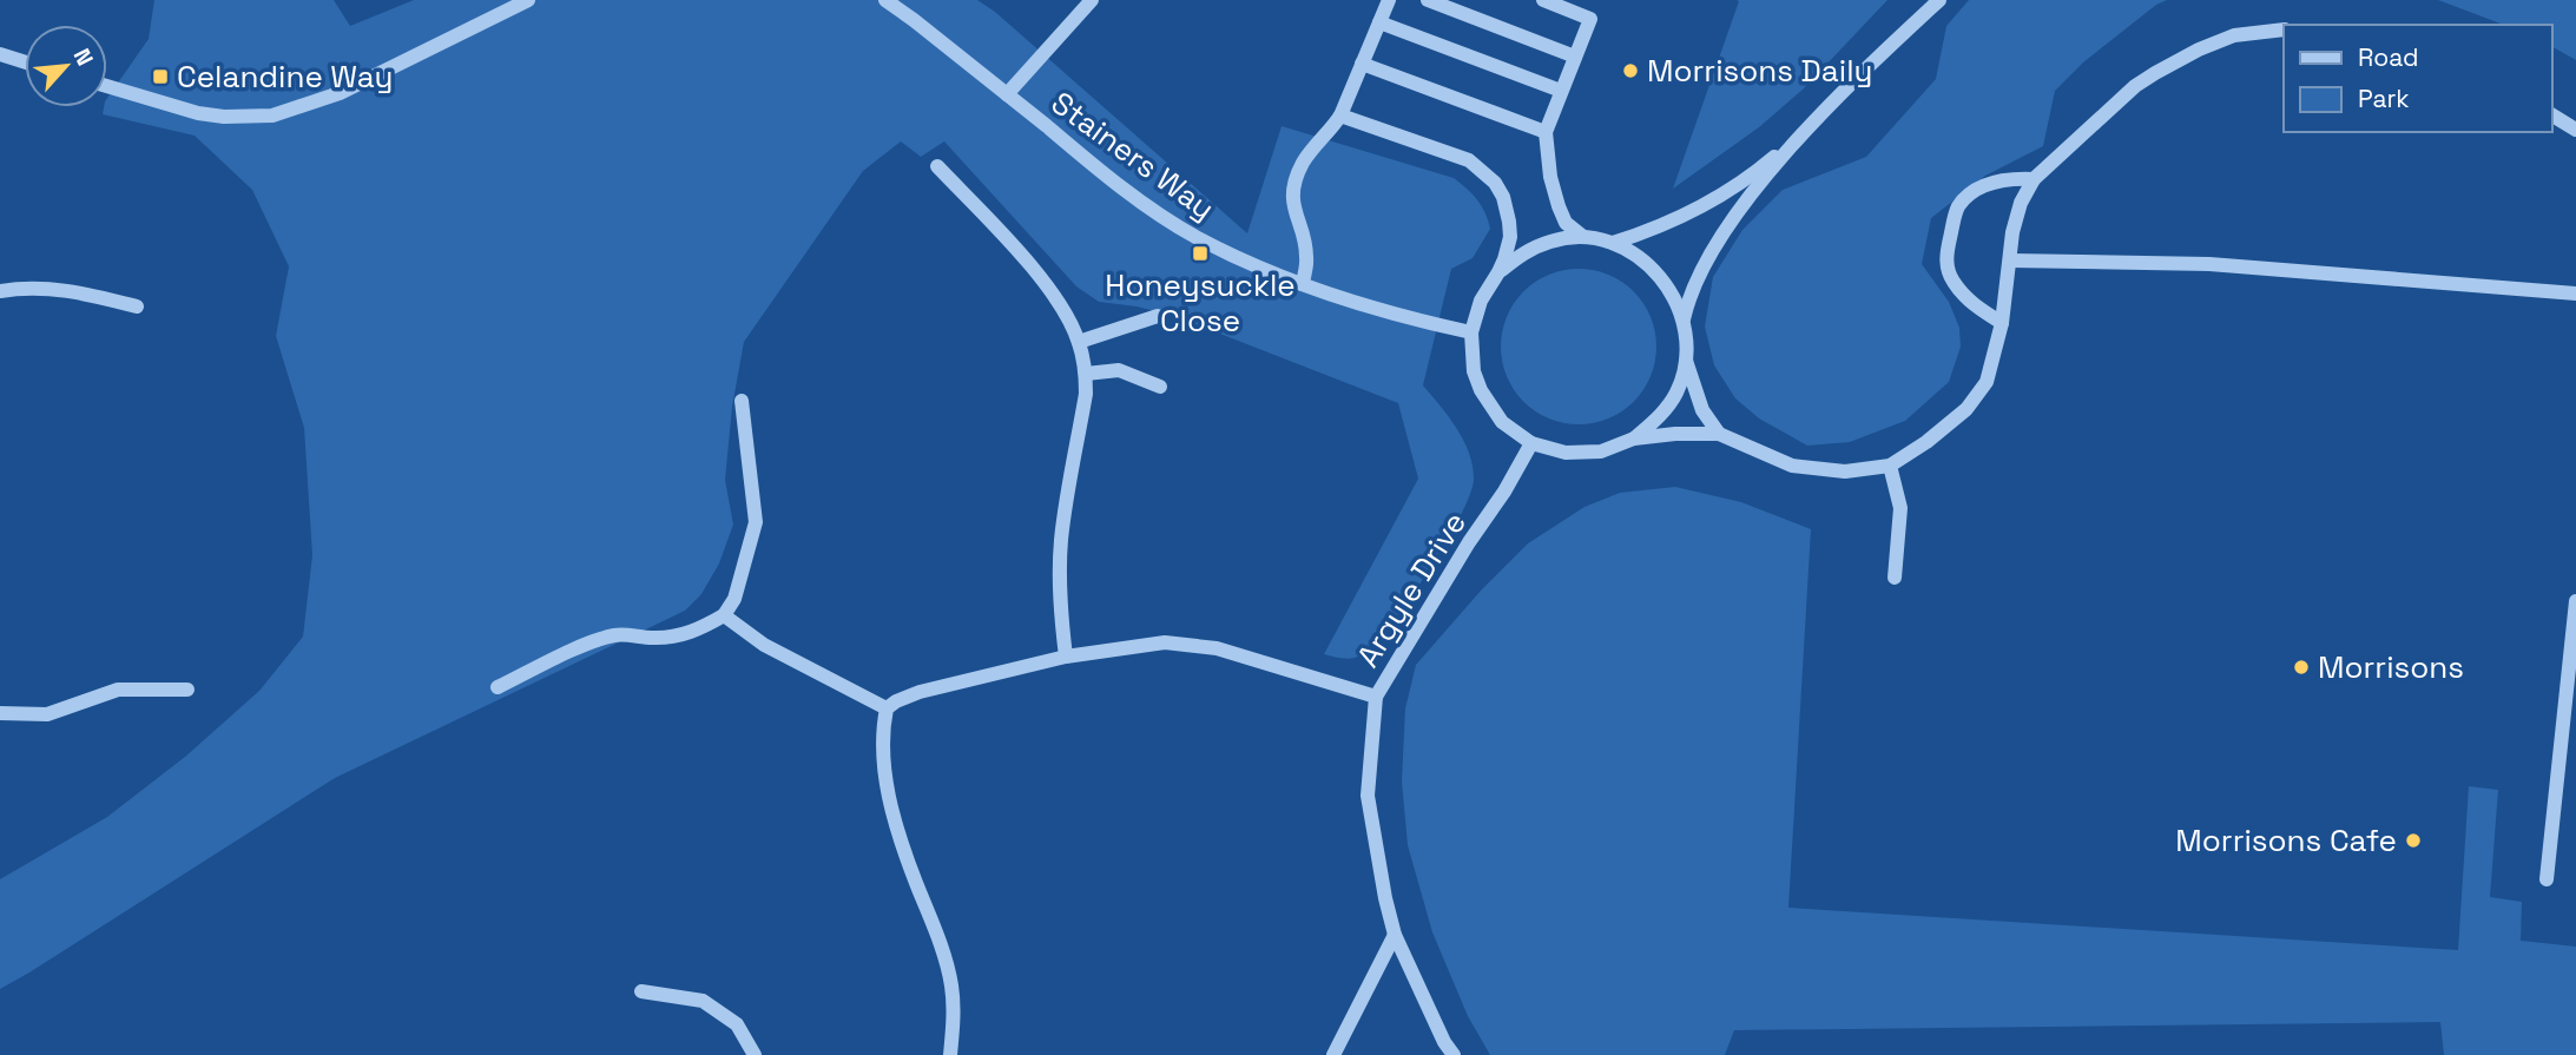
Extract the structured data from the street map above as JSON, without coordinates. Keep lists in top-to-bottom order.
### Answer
{
  "streets": {
    "street": ["Stainers Way", "Argyle Drive"]
  },
  "crossings": [
    ["Stainers Way", "Argyle Drive"]
  ],
  "places": {
    "other": ["Morrisons Daily", "Morrisons", "Morrisons Cafe"],
    "transit": ["Celandine Way", "Honeysuckle Close"]
  },
  "legend": ["Road", "Park"],
  "north": "top right"
}
